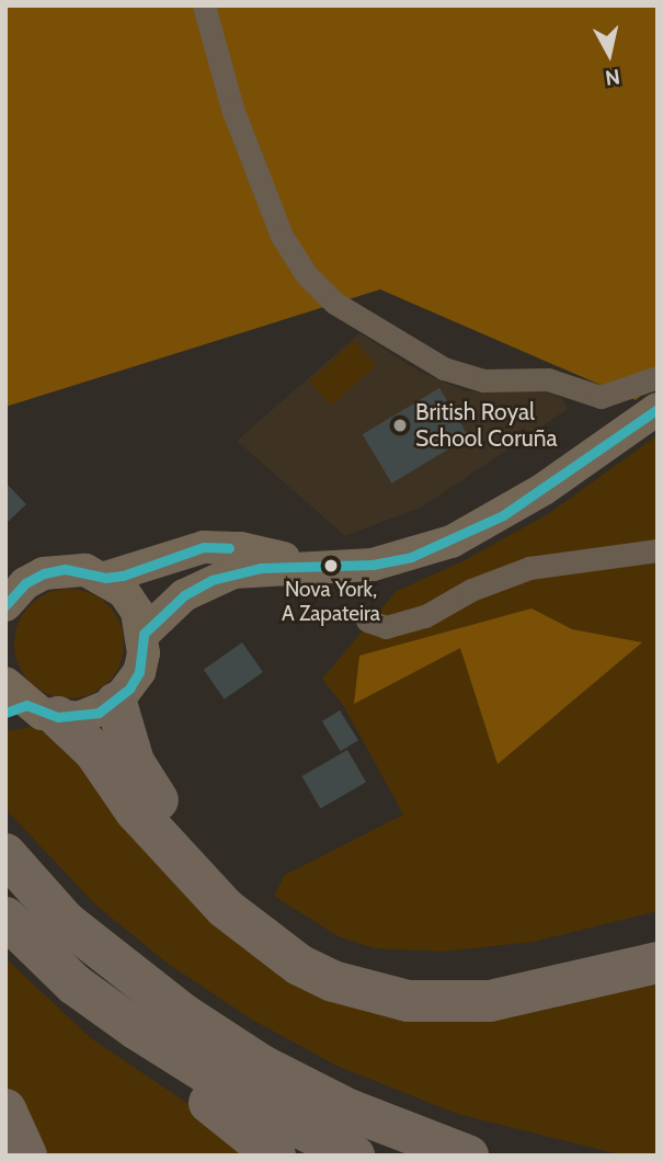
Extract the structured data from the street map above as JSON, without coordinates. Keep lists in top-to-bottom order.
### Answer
{
  "places": ["British Royal School Coruña", "Nova York, A Zapateira"],
  "north": "bottom"
}
